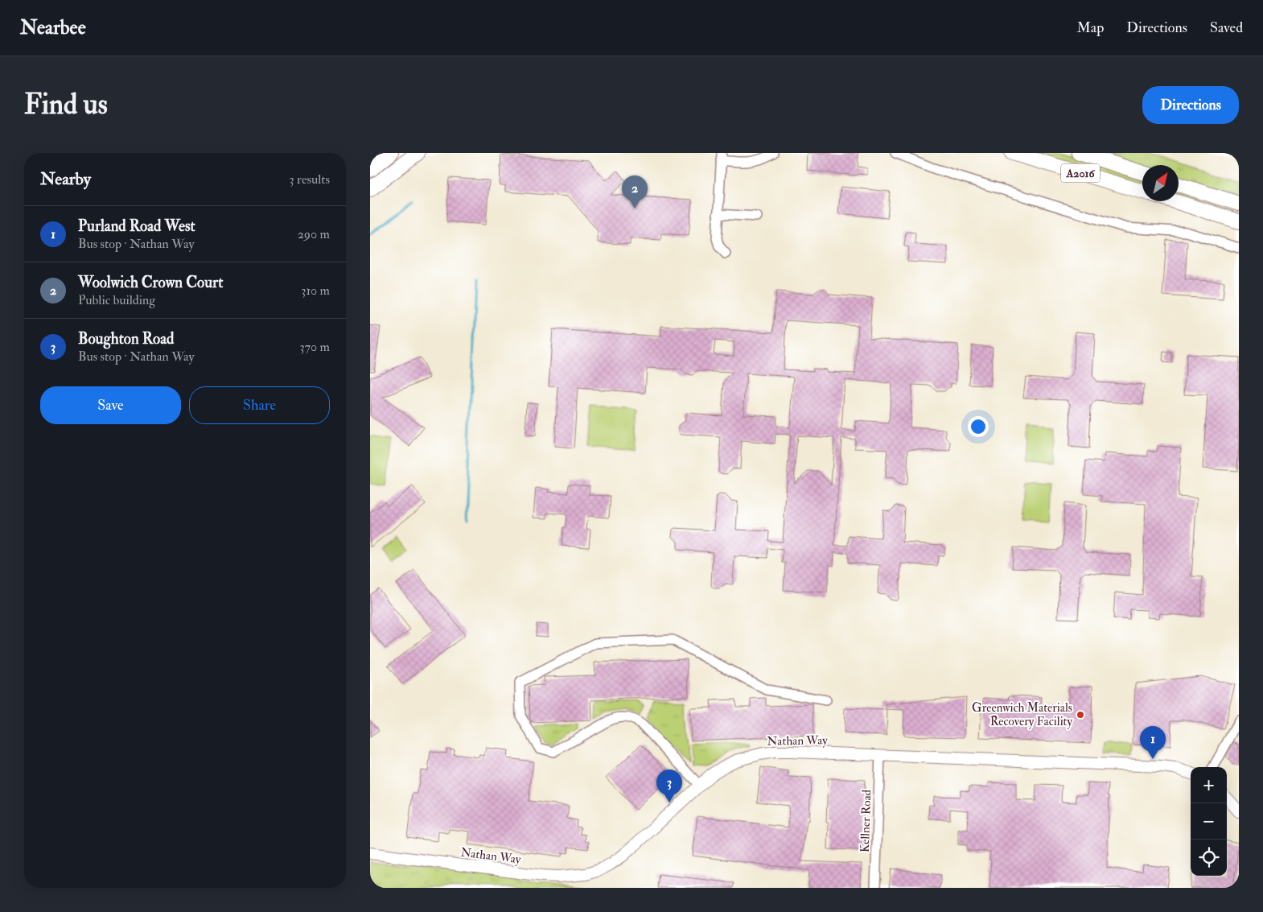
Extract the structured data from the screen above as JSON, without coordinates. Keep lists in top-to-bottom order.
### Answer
{
  "streets": {
    "main road": ["A2016"],
    "street": ["Nathan Way", "Kellner Road"]
  },
  "crossings": [
    ["Nathan Way", "Kellner Road"]
  ],
  "places": ["Greenwich Materials Recovery Facility"],
  "north": "top right",
  "page": {
    "header": "Nearbee",
    "nav": ["Map", "Directions", "Saved"],
    "buttons": [
      "Directions",
      ["Save", "Share"]
    ],
    "title": "Find us",
    "heading": ["Nearby", "3 results"],
    "pins": ["2", "1", "3"],
    "list": [
      {
        "mark": "1",
        "name": "Purland Road West",
        "note": "Bus stop · Nathan Way",
        "value": "290 m"
      },
      {
        "mark": "2",
        "name": "Woolwich Crown Court",
        "note": "Public building",
        "value": "310 m"
      },
      {
        "mark": "3",
        "name": "Boughton Road",
        "note": "Bus stop · Nathan Way",
        "value": "370 m"
      }
    ],
    "map_buttons": ["+", "−"]
  }
}
